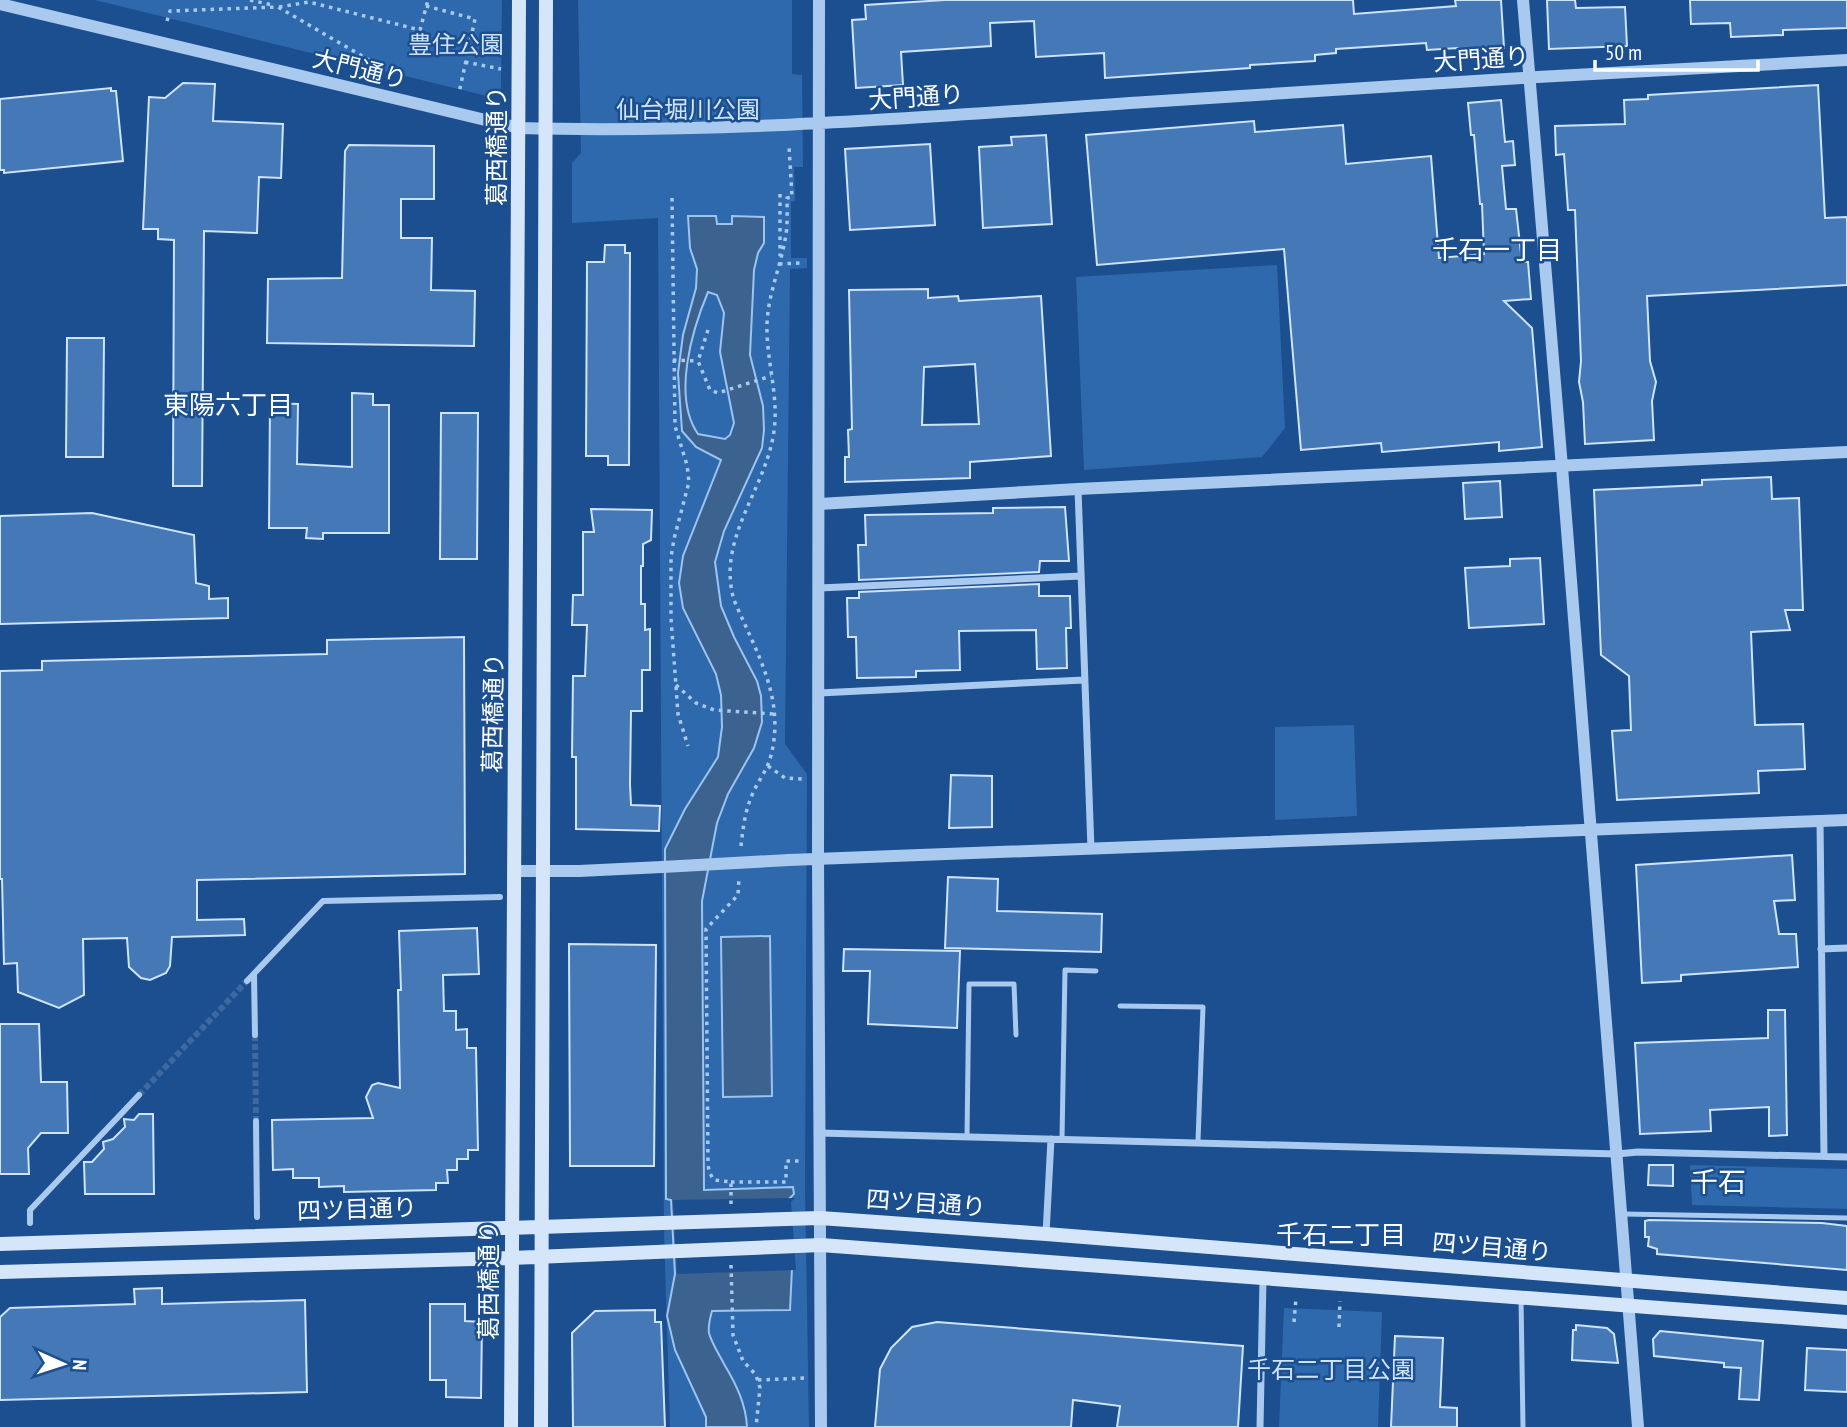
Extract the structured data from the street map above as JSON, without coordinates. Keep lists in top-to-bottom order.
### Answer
{
  "streets": {
    "main road": ["葛西橋通り", "四ツ目通り"],
    "street": ["大門通り"]
  },
  "crossings": [
    ["大門通り", "葛西橋通り"],
    ["葛西橋通り", "四ツ目通り"]
  ],
  "districts": [
    "千石一丁目",
    "東陽六丁目",
    "千石",
    "千石二丁目"
  ],
  "parks": ["豊住公園", "仙台堀川公園", "千石二丁目公園"],
  "scale_bar": "50 m",
  "north": "right"
}
